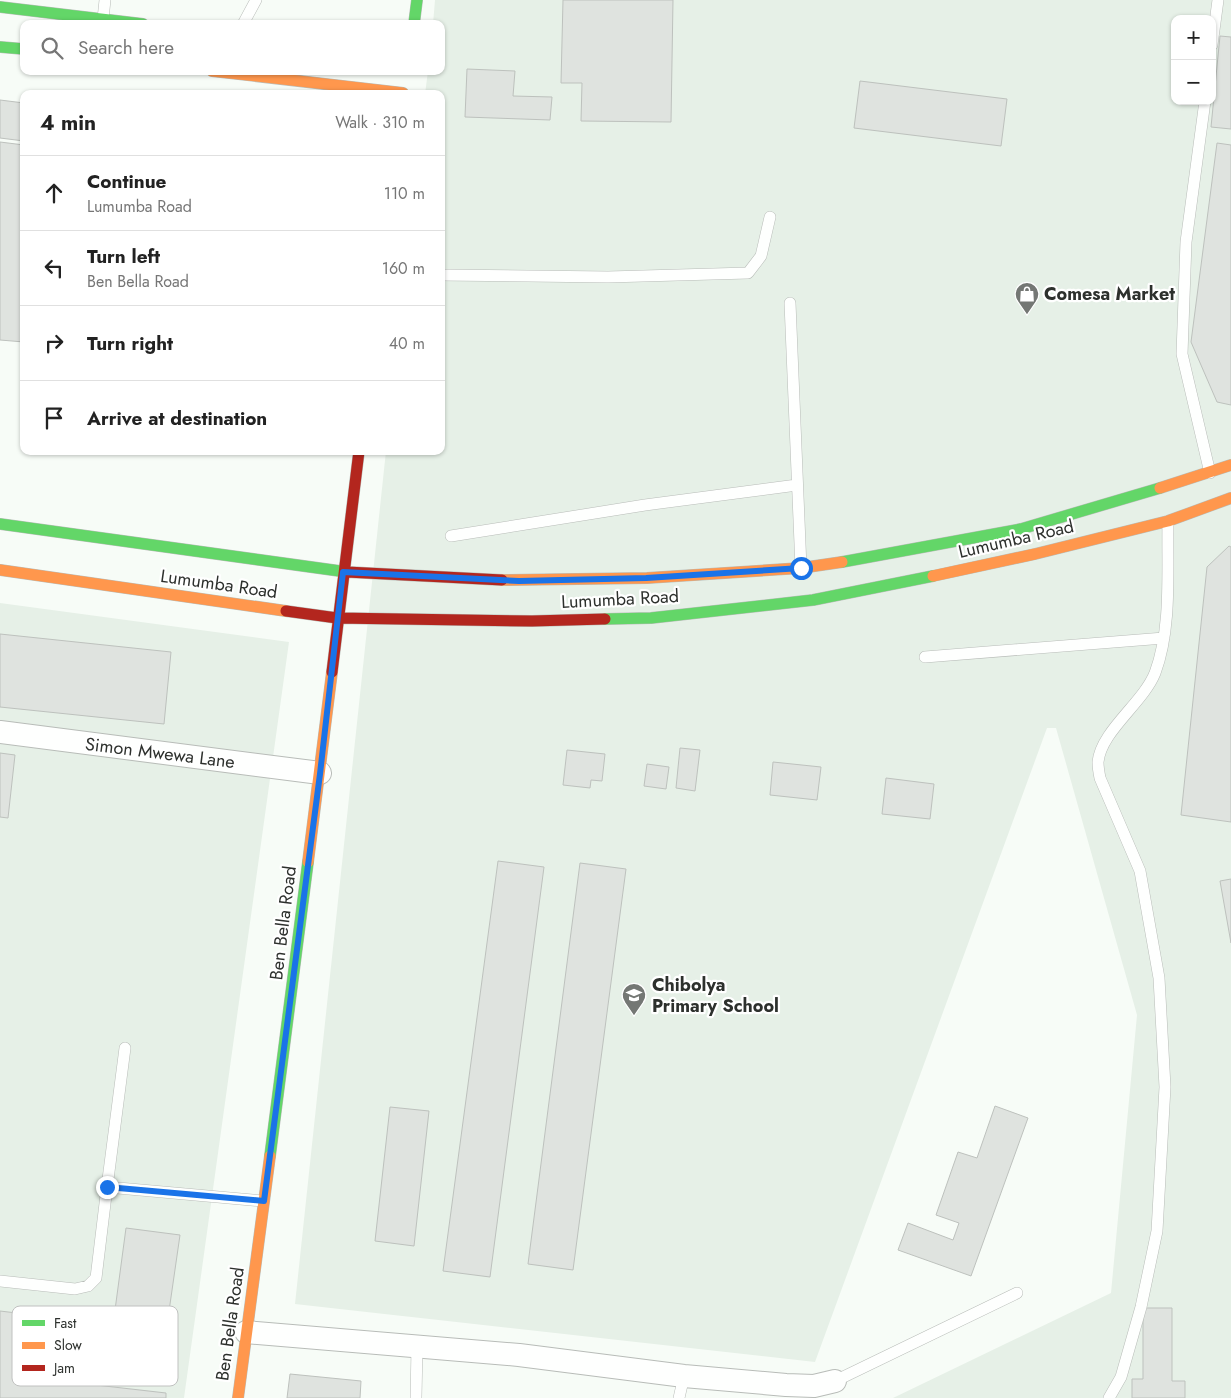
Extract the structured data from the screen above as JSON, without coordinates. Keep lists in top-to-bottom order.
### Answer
{
  "streets": {
    "main road": ["Lumumba Road", "Ben Bella Road"],
    "street": ["Simon Mwewa Lane"]
  },
  "crossings": [
    ["Lumumba Road", "Ben Bella Road"],
    ["Simon Mwewa Lane", "Ben Bella Road"]
  ],
  "places": {
    "shop": ["Comesa Market"],
    "school or university": ["Chibolya Primary School"]
  },
  "legend": ["Fast", "Slow", "Jam"],
  "page": {
    "map_buttons": ["+", "−"],
    "search": "Search here",
    "heading": ["4 min", "Walk · 310 m"],
    "list": [
      ["Continue", "Lumumba Road", "110 m"],
      ["Turn left", "Ben Bella Road", "160 m"],
      ["Turn right", "40 m"],
      "Arrive at destination"
    ]
  }
}
